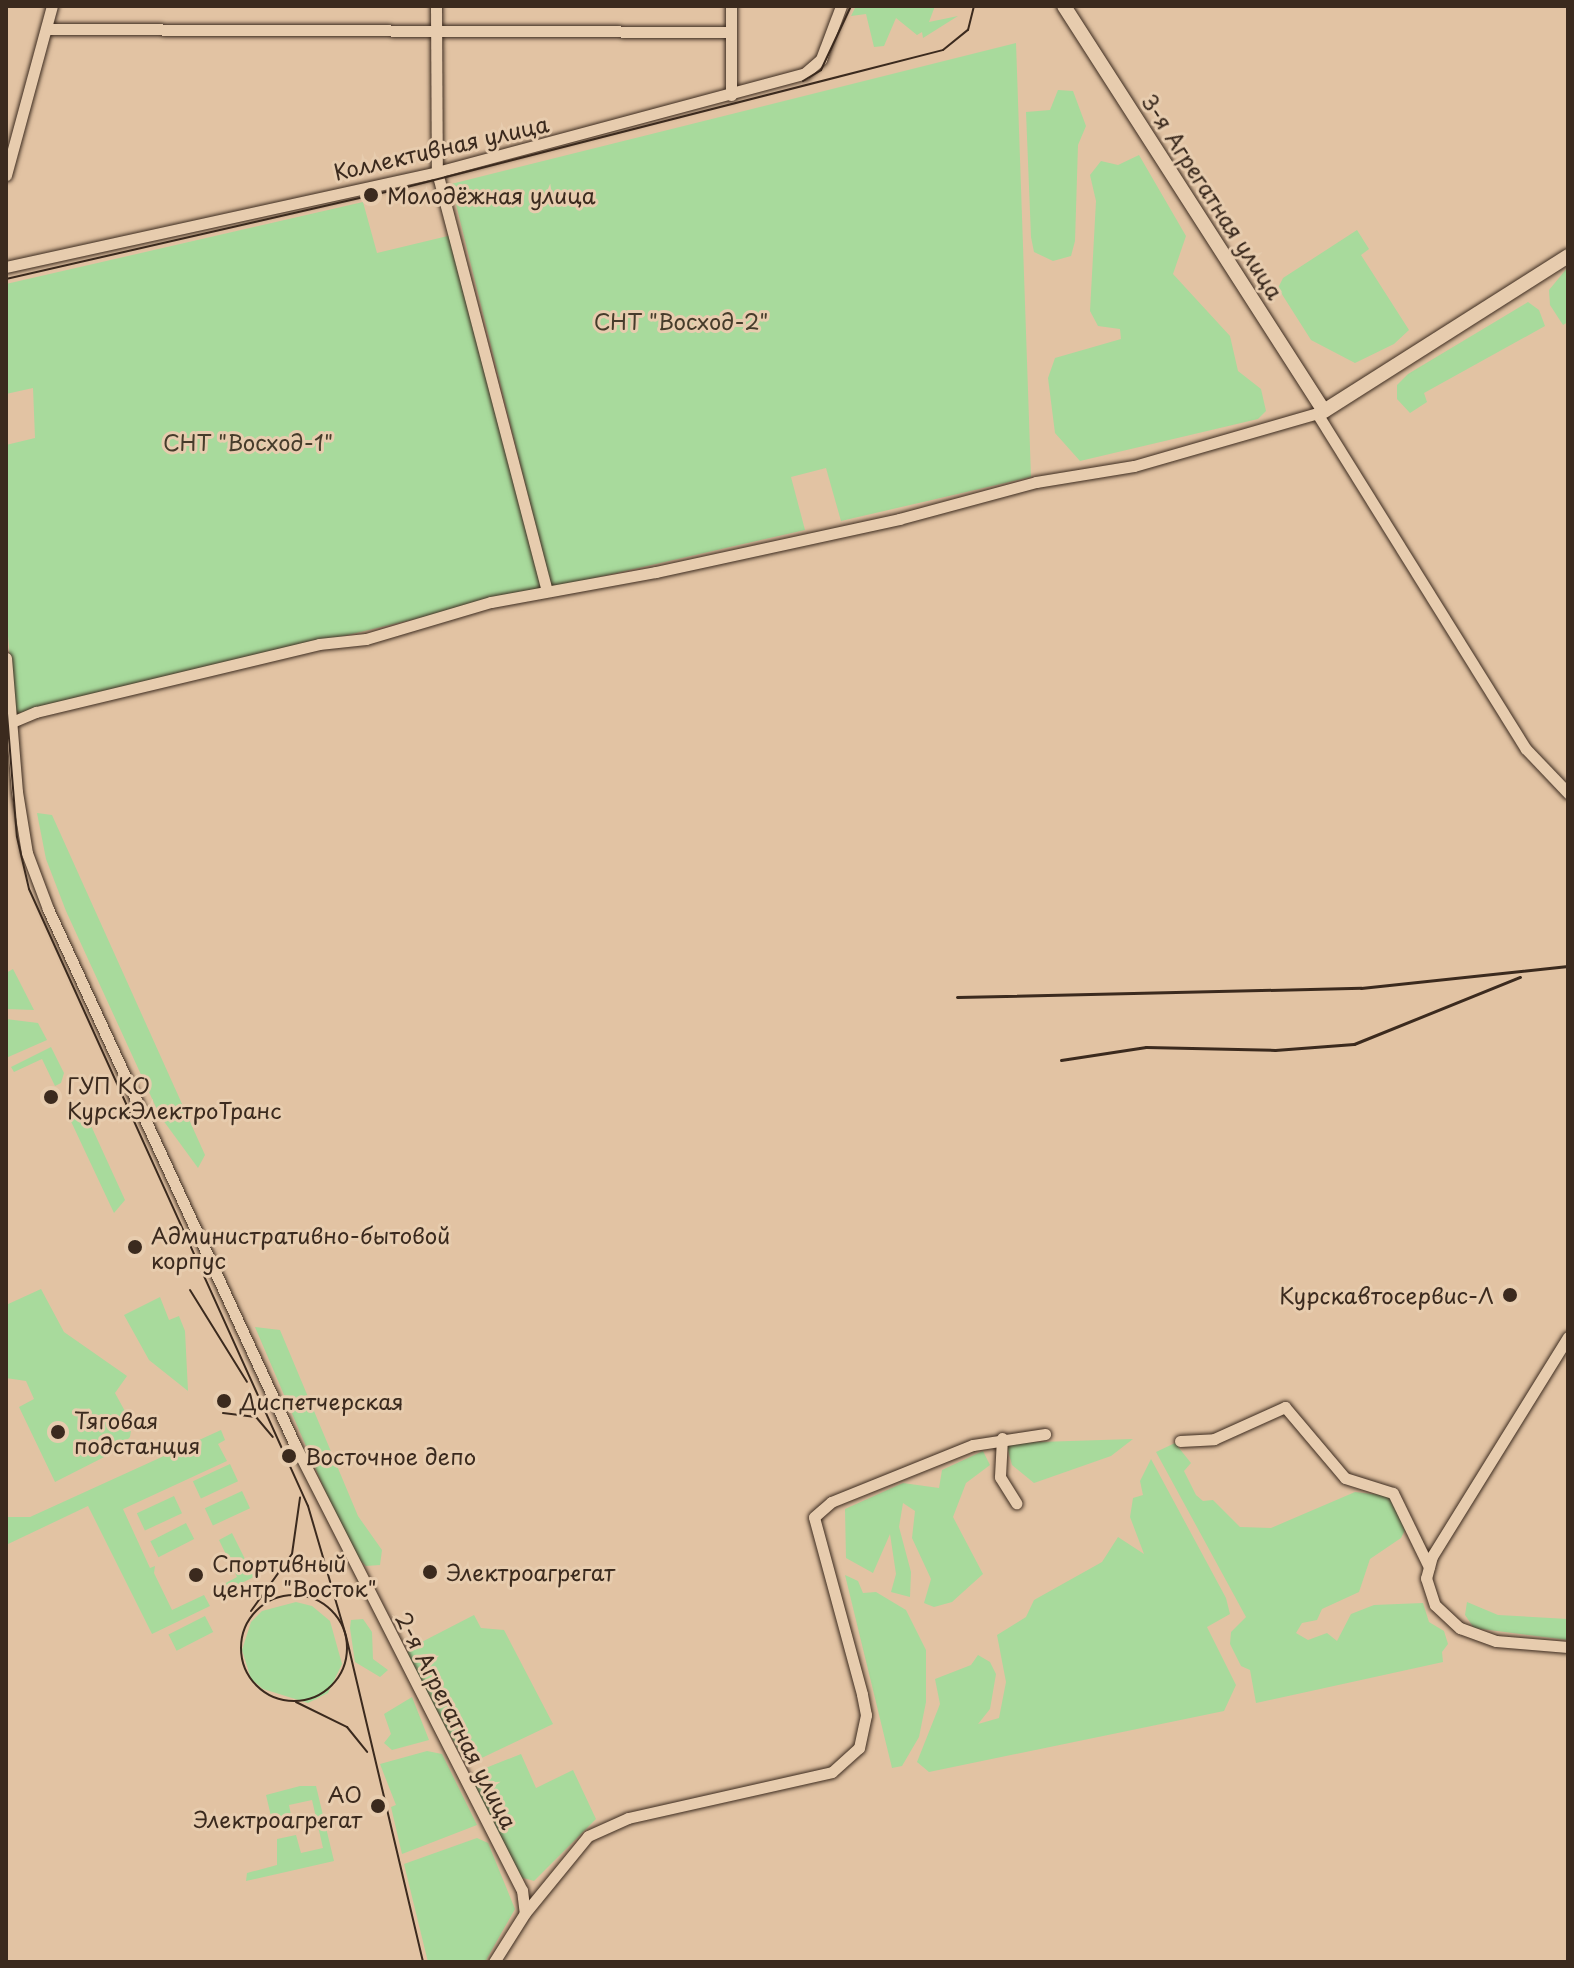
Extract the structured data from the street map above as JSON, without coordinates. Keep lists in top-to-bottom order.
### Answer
{
  "streets": {
    "street": ["Коллективная улица", "3-я Агрегатная улица", "2-я Агрегатная улица"]
  },
  "parks": ["СНТ \"Восход-2\"", "СНТ \"Восход-1\""],
  "places": [
    "Молодёжная улица",
    "ГУП КО КурскЭлектроТранс",
    "Административно-бытовой корпус",
    "Курскавтосервис-Л",
    "Диспетчерская",
    "Тяговая подстанция",
    "Восточное депо",
    "Электроагрегат",
    "Спортивный центр \"Восток\"",
    "АО Электроагрегат"
  ]
}
